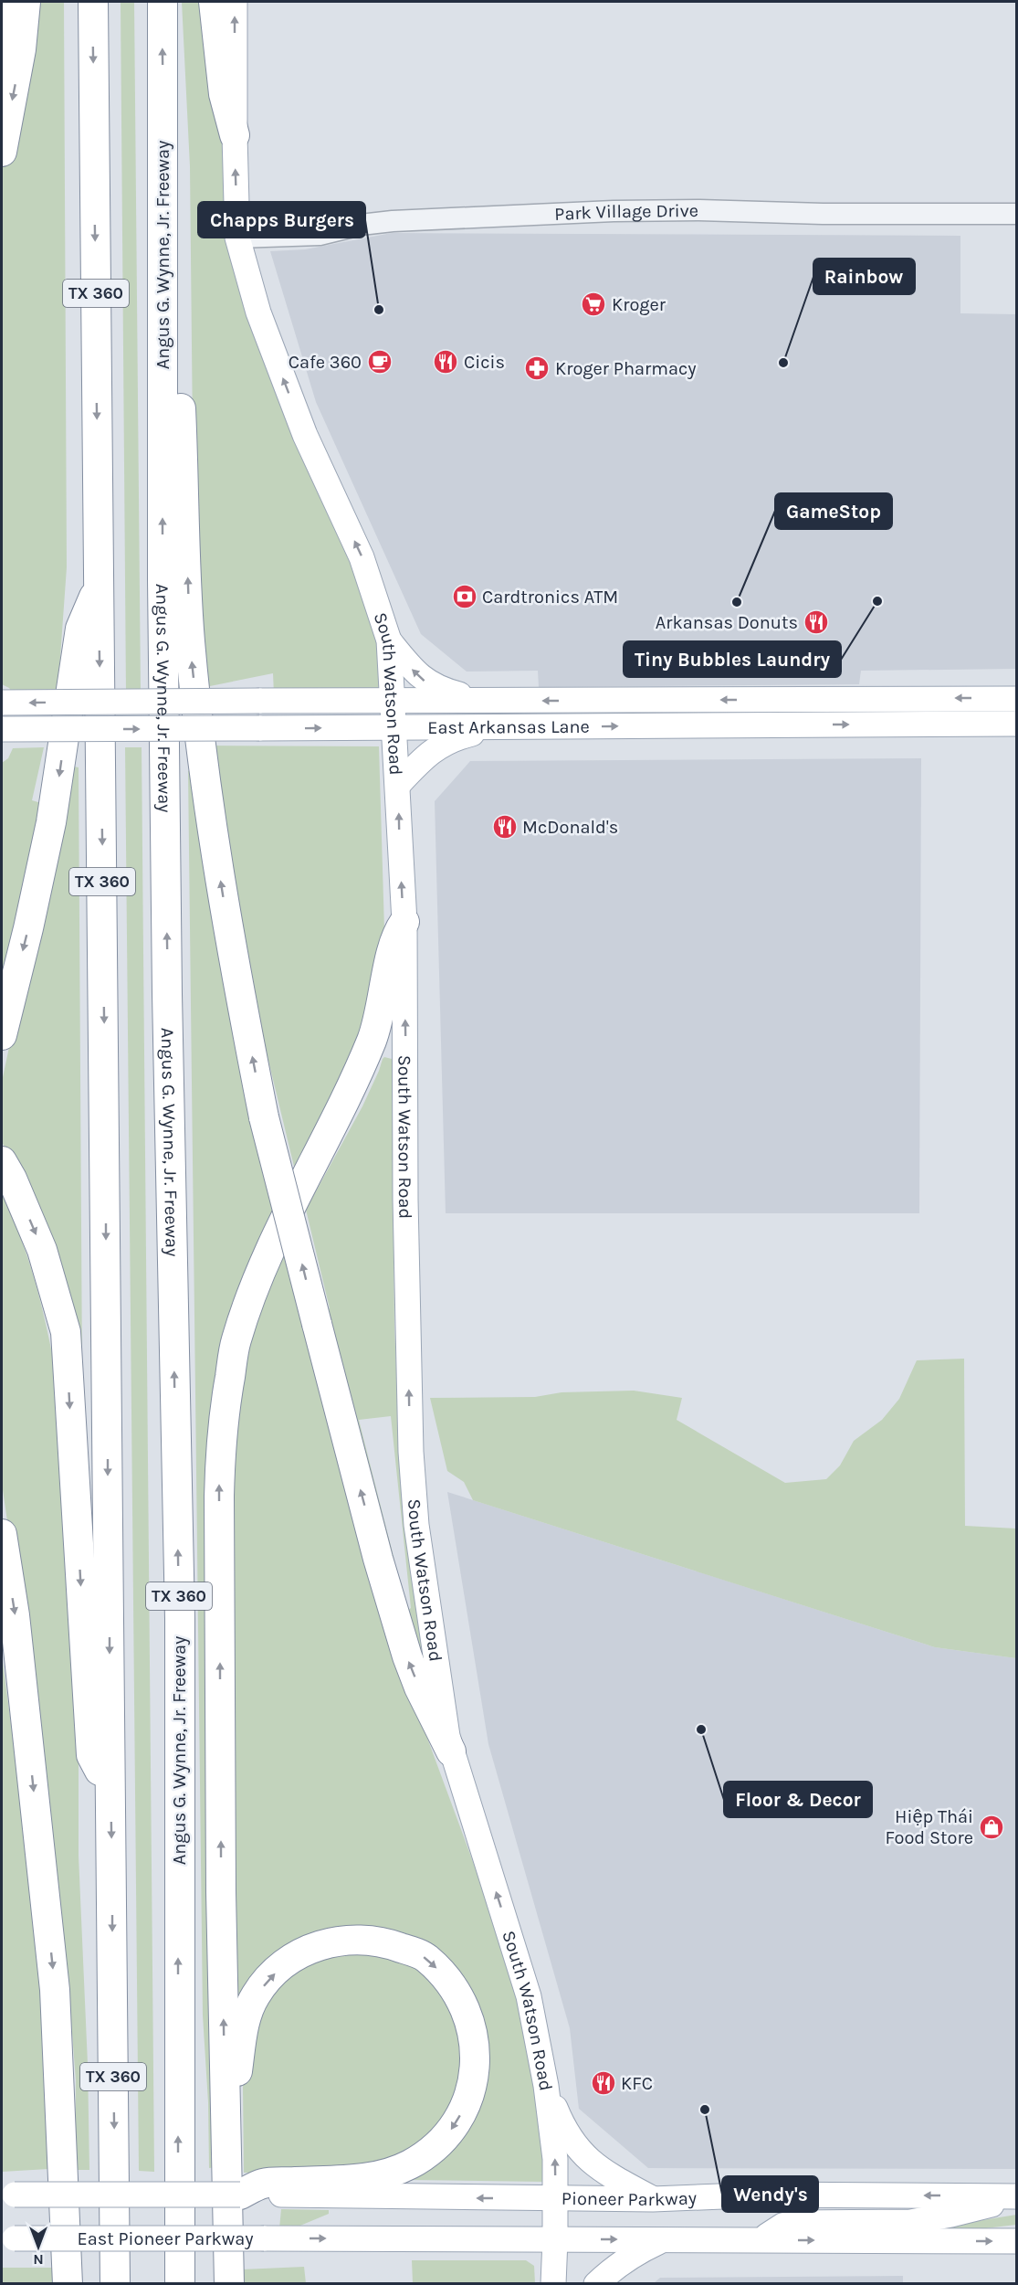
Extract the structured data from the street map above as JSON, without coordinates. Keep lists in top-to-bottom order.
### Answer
{
  "streets": {
    "highway": ["Angus G. Wynne, Jr. Freeway", "TX 360"],
    "main road": [
      "South Watson Road",
      "East Arkansas Lane",
      "Pioneer Parkway",
      "East Pioneer Parkway"
    ],
    "street": ["Park Village Drive"]
  },
  "crossings": [
    ["Park Village Drive", "South Watson Road"],
    ["South Watson Road", "East Arkansas Lane"],
    ["South Watson Road", "Pioneer Parkway"],
    ["South Watson Road", "East Pioneer Parkway"]
  ],
  "one_way": ["South Watson Road"],
  "places": {
    "supermarket": ["Kroger"],
    "other": [
      "Chapps Burgers",
      "Rainbow",
      "Tiny Bubbles Laundry",
      "GameStop",
      "Floor & Decor",
      "Wendy's"
    ],
    "cafe": ["Cafe 360"],
    "restaurant": [
      "Cicis",
      "Arkansas Donuts",
      "McDonald's",
      "KFC"
    ],
    "pharmacy": ["Kroger Pharmacy"],
    "bank": ["Cardtronics ATM"],
    "shop": ["Hiệp Thái Food Store"]
  },
  "north": "bottom"
}
